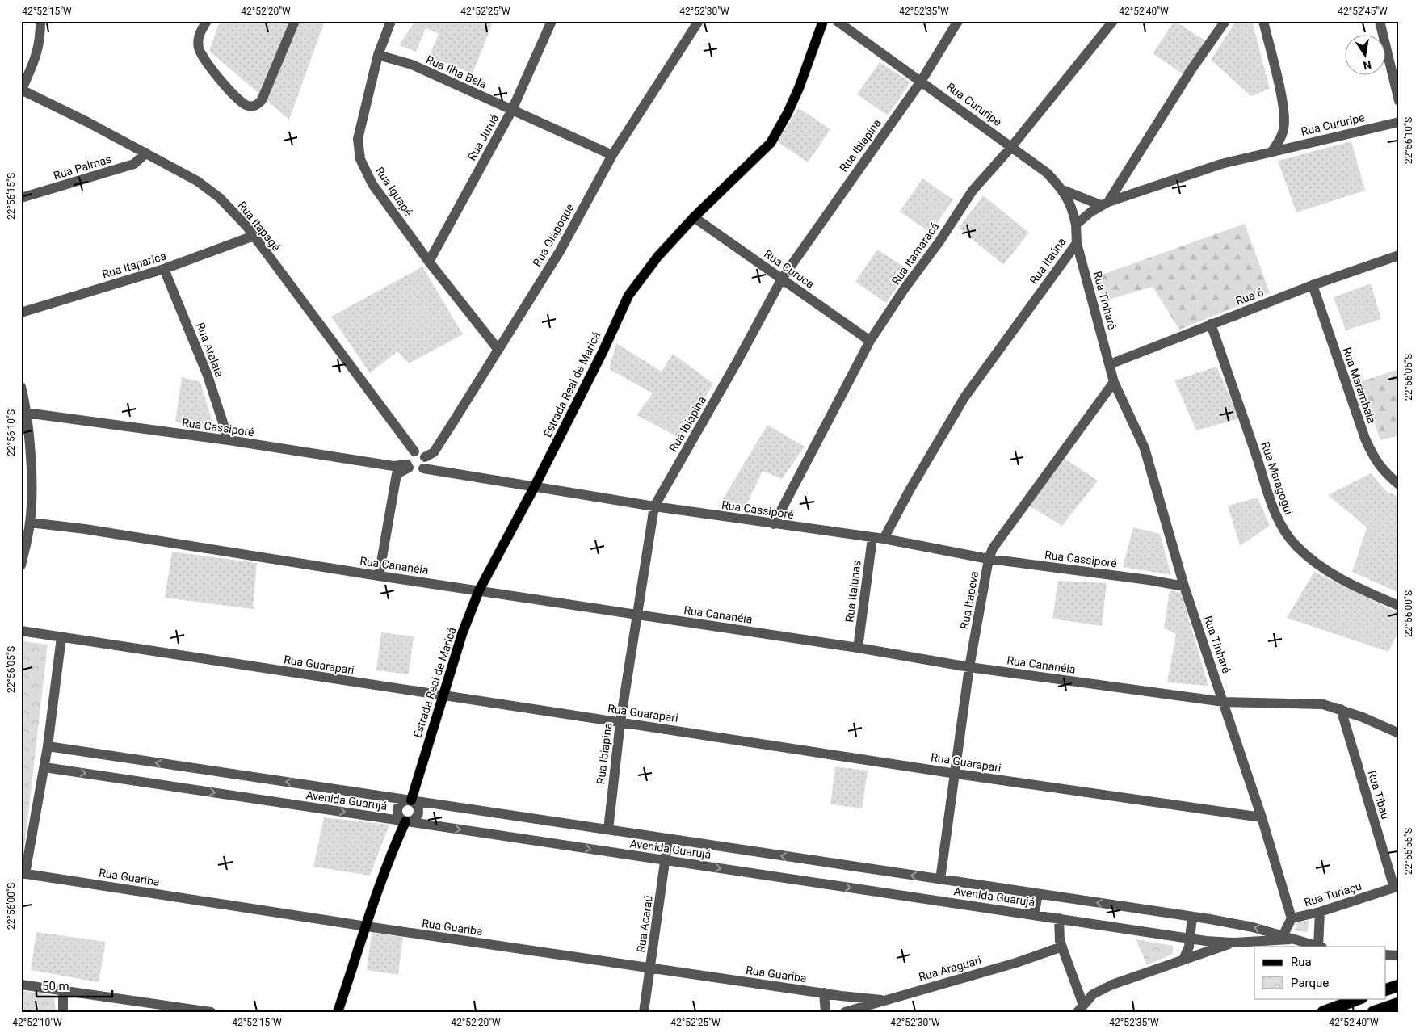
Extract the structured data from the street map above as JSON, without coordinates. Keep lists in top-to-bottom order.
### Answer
{
  "streets": {
    "main road": ["Estrada Real de Maricá"],
    "street": [
      "Rua Ilha Bela",
      "Rua Cururipe",
      "Rua Juruá",
      "Rua Ibiapina",
      "Rua Palmas",
      "Rua Iguapé",
      "Rua Itapagé",
      "Rua Oiapoque",
      "Rua Itamaracá",
      "Rua Itaúna",
      "Rua Itaparica",
      "Rua Curuca",
      "Rua 6",
      "Rua Tinharé",
      "Rua Atalaia",
      "Rua Marambaia",
      "Rua Cassiporé",
      "Rua Maragogui",
      "Rua Cananéia",
      "Rua Italunas",
      "Rua Itapeva",
      "Rua Guarapari",
      "Rua Tibau",
      "Avenida Guarujá",
      "Rua Guariba",
      "Rua Turiaçu",
      "Rua Acaraú",
      "Rua Araguari"
    ]
  },
  "crossings": [
    ["Rua Ilha Bela", "Rua Juruá"],
    ["Rua Ilha Bela", "Rua Iguapé"],
    ["Rua Ilha Bela", "Rua Oiapoque"],
    ["Rua Cururipe", "Rua Ibiapina"],
    ["Rua Cururipe", "Rua Itamaracá"],
    ["Rua Cururipe", "Rua Itaúna"],
    ["Rua Juruá", "Rua Iguapé"],
    ["Rua Ibiapina", "Rua Curuca"],
    ["Rua Ibiapina", "Rua Cassiporé"],
    ["Rua Ibiapina", "Rua Cananéia"],
    ["Rua Ibiapina", "Rua Guarapari"],
    ["Rua Ibiapina", "Avenida Guarujá"],
    ["Rua Palmas", "Rua Itapagé"],
    ["Rua Iguapé", "Rua Oiapoque"],
    ["Rua Itapagé", "Rua Oiapoque"],
    ["Rua Itapagé", "Rua Itaparica"],
    ["Rua Itapagé", "Rua Cassiporé"],
    ["Rua Oiapoque", "Rua Cassiporé"],
    ["Rua Itamaracá", "Rua Curuca"],
    ["Rua Itamaracá", "Rua Cassiporé"],
    ["Rua Itaúna", "Rua Tinharé"],
    ["Rua Itaúna", "Rua Cassiporé"],
    ["Rua Itaparica", "Rua Atalaia"],
    ["Rua Curuca", "Estrada Real de Maricá"],
    ["Rua 6", "Rua Tinharé"],
    ["Rua 6", "Rua Marambaia"],
    ["Rua 6", "Rua Maragogui"],
    ["Rua Tinharé", "Rua Cassiporé"],
    ["Rua Tinharé", "Rua Cananéia"],
    ["Rua Tinharé", "Rua Itapeva"],
    ["Rua Tinharé", "Rua Guarapari"],
    ["Rua Tinharé", "Rua Turiaçu"],
    ["Rua Atalaia", "Rua Cassiporé"],
    ["Estrada Real de Maricá", "Rua Cassiporé"],
    ["Estrada Real de Maricá", "Rua Cananéia"],
    ["Estrada Real de Maricá", "Rua Guarapari"],
    ["Estrada Real de Maricá", "Avenida Guarujá"],
    ["Rua Cassiporé", "Rua Italunas"],
    ["Rua Cassiporé", "Rua Itapeva"],
    ["Rua Cananéia", "Rua Italunas"],
    ["Rua Cananéia", "Rua Itapeva"],
    ["Rua Cananéia", "Rua Tibau"],
    ["Rua Itapeva", "Rua Guarapari"],
    ["Rua Itapeva", "Avenida Guarujá"],
    ["Rua Tibau", "Rua Turiaçu"],
    ["Avenida Guarujá", "Rua Acaraú"],
    ["Rua Guariba", "Rua Acaraú"],
    ["Rua Guariba", "Rua Araguari"]
  ],
  "legend": ["Rua", "Parque"],
  "scale_bar": "50 m",
  "north": "bottom",
  "coordinates": [
    "42°52'15\"W",
    "42°52'20\"W",
    "42°52'25\"W",
    "42°52'30\"W",
    "42°52'35\"W",
    "42°52'40\"W",
    "42°52'45\"W",
    "22°56'10\"S",
    "22°56'15\"S",
    "22°56'05\"S",
    "22°56'00\"S",
    "22°55'55\"S",
    "42°52'10\"W"
  ]
}
